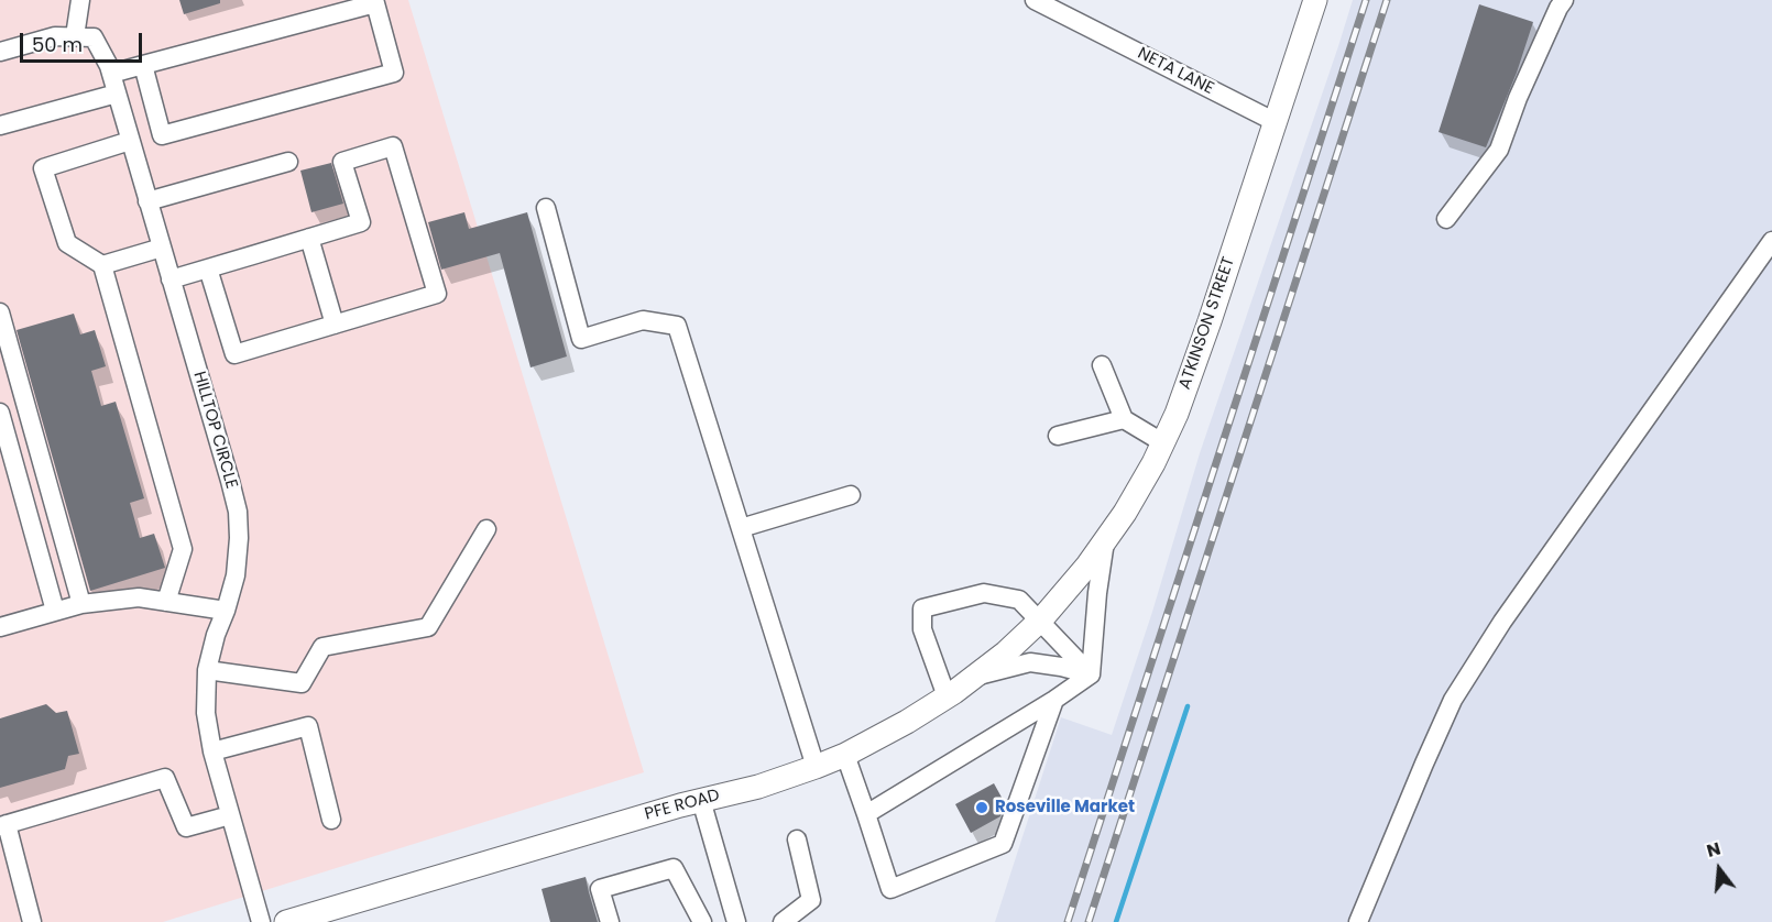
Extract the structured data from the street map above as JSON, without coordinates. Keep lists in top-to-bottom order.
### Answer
{
  "streets": {
    "main road": ["ATKINSON STREET", "PFE ROAD"],
    "street": ["NETA LANE", "HILLTOP CIRCLE"]
  },
  "crossings": [
    ["NETA LANE", "ATKINSON STREET"],
    ["ATKINSON STREET", "PFE ROAD"]
  ],
  "places": ["Roseville Market"],
  "scale_bar": "50 m",
  "north": "top"
}
